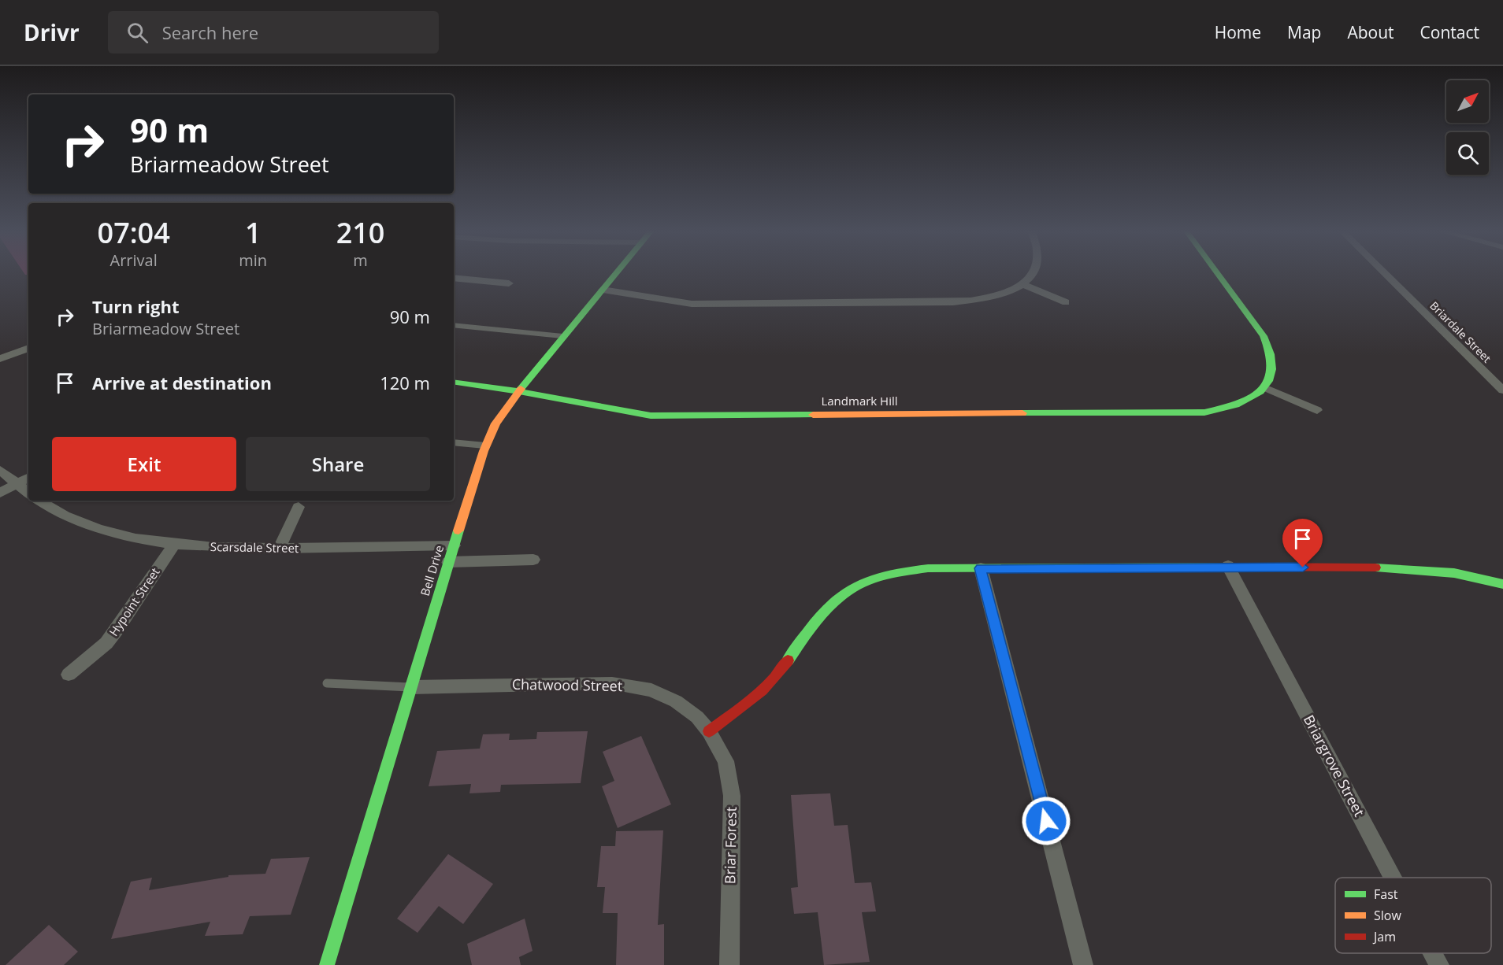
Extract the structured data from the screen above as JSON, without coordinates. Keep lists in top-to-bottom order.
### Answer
{
  "streets": {
    "street": [
      "Briardale Street",
      "Landmark Hill",
      "Scarsdale Street",
      "Bell Drive",
      "Hypoint Street",
      "Chatwood Street",
      "Briargrove Street",
      "Briar Forest"
    ]
  },
  "crossings": [
    ["Landmark Hill", "Bell Drive"],
    ["Scarsdale Street", "Bell Drive"],
    ["Scarsdale Street", "Hypoint Street"],
    ["Bell Drive", "Chatwood Street"],
    ["Chatwood Street", "Briar Forest"]
  ],
  "legend": ["Fast", "Slow", "Jam"],
  "north": "top right",
  "page": {
    "header": "Drivr",
    "search": "Search here",
    "nav": [
      "Home",
      "Map",
      "About",
      "Contact"
    ],
    "turn": ["90 m", "Briarmeadow Street"],
    "eta": [
      "07:04",
      "Arrival",
      "1",
      "min",
      "210",
      "m"
    ],
    "list": [
      {
        "name": "Turn right",
        "note": "Briarmeadow Street",
        "value": "90 m"
      },
      {
        "name": "Arrive at destination",
        "value": "120 m"
      }
    ],
    "buttons": ["Exit", "Share"]
  }
}
